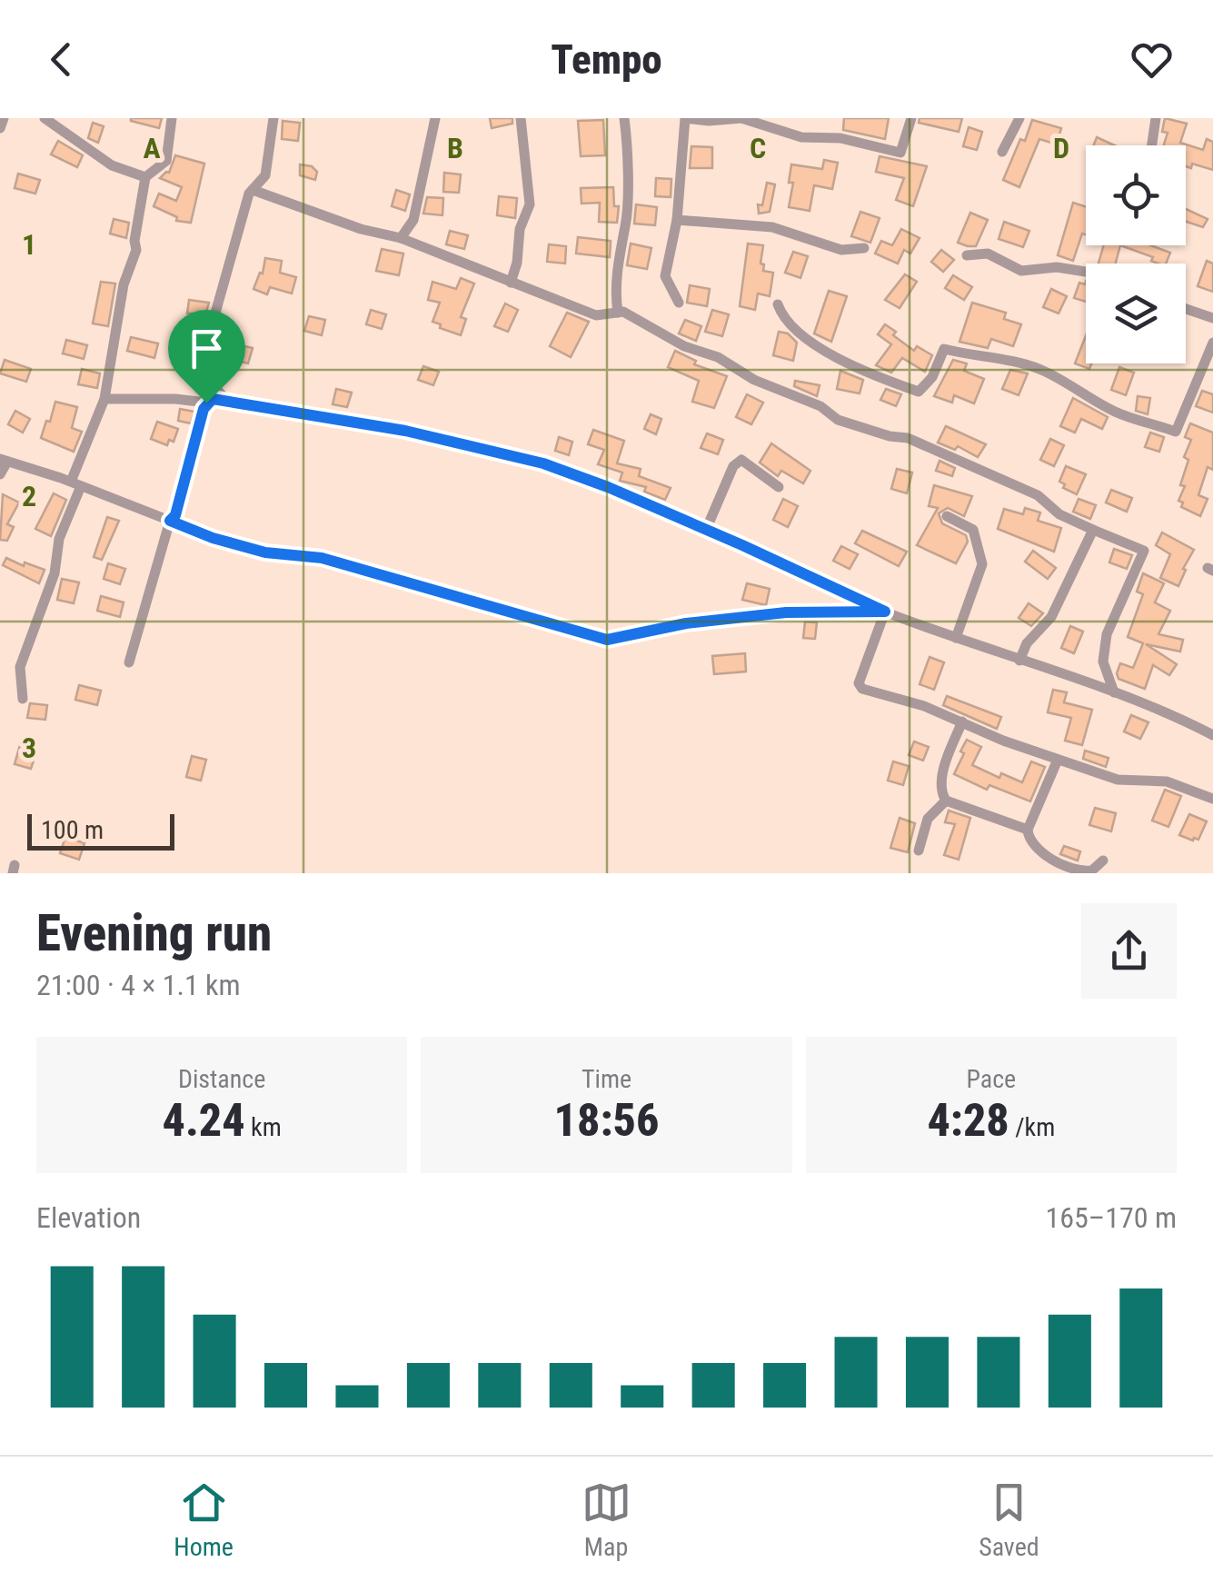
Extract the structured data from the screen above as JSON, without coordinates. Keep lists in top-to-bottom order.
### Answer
{
  "scale_bar": "100 m",
  "page": {
    "header": "Tempo",
    "scale": "100 m",
    "heading": ["Evening run", "21:00 · 4 × 1.1 km"],
    "stats": [
      ["Distance", "4.24 km"],
      ["Time", "18:56"],
      ["Pace", "4:28 /km"]
    ],
    "chart": ["Elevation", "165–170 m"],
    "tabs": ["Home", "Map", "Saved"]
  },
  "grid": {
    "columns": [
      "A",
      "B",
      "C",
      "D"
    ],
    "rows": ["1", "2", "3"]
  }
}
